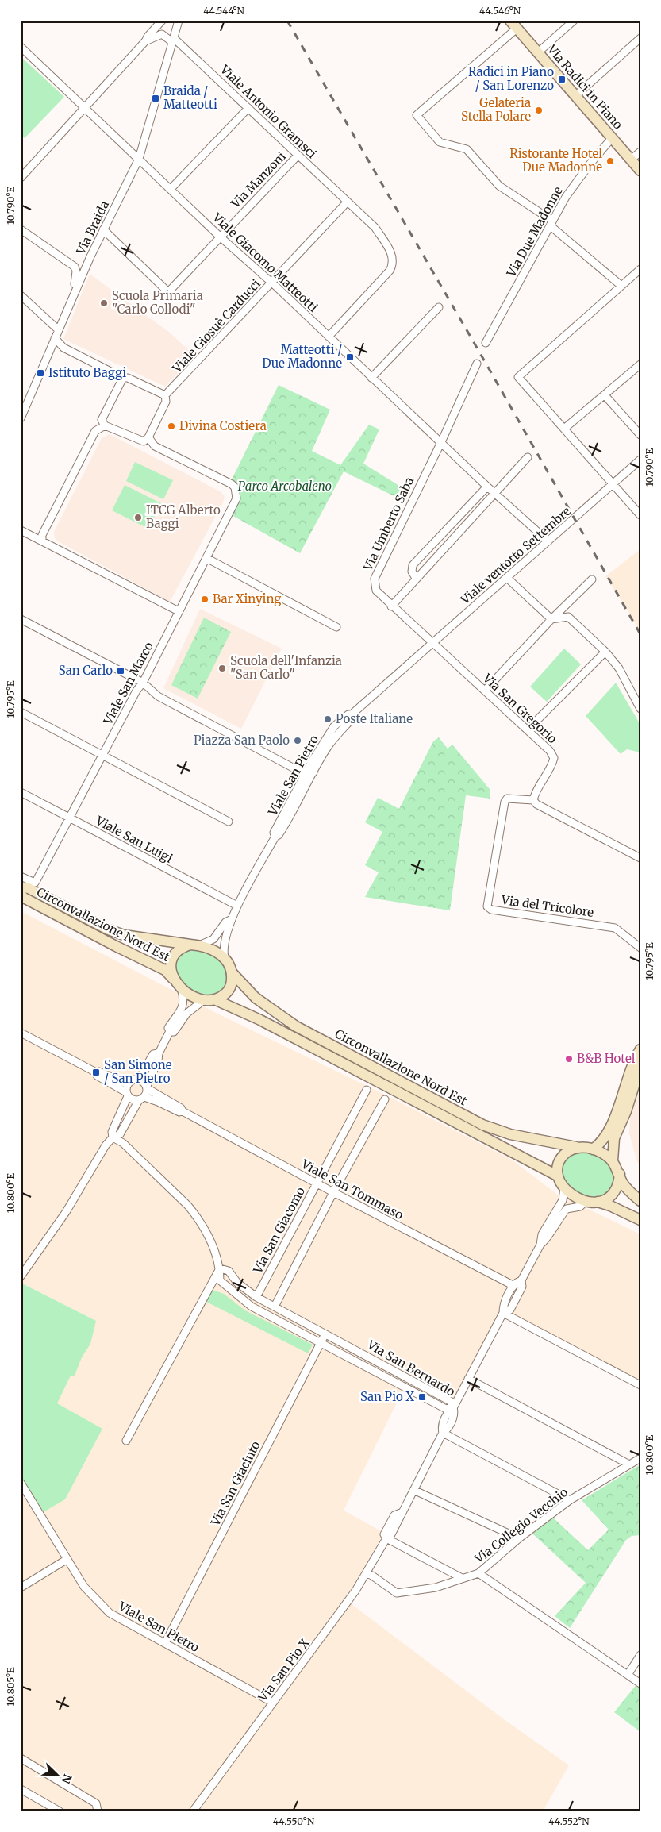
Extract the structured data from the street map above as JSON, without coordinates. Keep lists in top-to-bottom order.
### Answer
{
  "streets": {
    "main road": ["Via Radici in Piano", "Circonvallazione Nord Est"],
    "street": [
      "Viale Antonio Gramsci",
      "Via Manzoni",
      "Via Braida",
      "Via Due Madonne",
      "Viale Giacomo Matteotti",
      "Viale Giosuè Carducci",
      "Via Umberto Saba",
      "Viale ventotto Settembre",
      "Viale San Marco",
      "Via San Gregorio",
      "Viale San Pietro",
      "Viale San Luigi",
      "Via del Tricolore",
      "Viale San Tommaso",
      "Via San Giacomo",
      "Via San Bernardo",
      "Via San Giacinto",
      "Via Collegio Vecchio",
      "Via San Pio X"
    ]
  },
  "crossings": [
    ["Via Radici in Piano", "Via Due Madonne"],
    ["Viale Antonio Gramsci", "Via Manzoni"],
    ["Viale Antonio Gramsci", "Via Braida"],
    ["Viale Antonio Gramsci", "Viale Giacomo Matteotti"],
    ["Viale Antonio Gramsci", "Viale Giosuè Carducci"],
    ["Via Manzoni", "Via Braida"],
    ["Via Manzoni", "Viale Giacomo Matteotti"],
    ["Via Braida", "Viale Giacomo Matteotti"],
    ["Viale Giacomo Matteotti", "Viale Giosuè Carducci"],
    ["Viale Giacomo Matteotti", "Via Umberto Saba"],
    ["Viale Giacomo Matteotti", "Viale ventotto Settembre"],
    ["Via Umberto Saba", "Viale ventotto Settembre"],
    ["Via Umberto Saba", "Via San Gregorio"],
    ["Viale ventotto Settembre", "Via San Gregorio"],
    ["Viale ventotto Settembre", "Viale San Pietro"],
    ["Viale San Marco", "Viale San Luigi"],
    ["Viale San Marco", "Circonvallazione Nord Est"],
    ["Via San Gregorio", "Via del Tricolore"],
    ["Viale San Pietro", "Viale San Luigi"],
    ["Viale San Pietro", "Via San Giacinto"],
    ["Viale San Pietro", "Via San Pio X"],
    ["Circonvallazione Nord Est", "Via San Pio X"],
    ["Viale San Tommaso", "Via San Giacomo"],
    ["Viale San Tommaso", "Via San Pio X"],
    ["Via San Giacomo", "Via San Bernardo"],
    ["Via San Bernardo", "Via San Giacinto"],
    ["Via San Bernardo", "Via San Pio X"],
    ["Via Collegio Vecchio", "Via San Pio X"]
  ],
  "parks": ["Parco Arcobaleno"],
  "places": {
    "transit": [
      "Radici in Piano / San Lorenzo",
      "Braida / Matteotti",
      "Matteotti / Due Madonne",
      "Istituto Baggi",
      "San Carlo",
      "San Simone / San Pietro",
      "San Pio X"
    ],
    "other": [
      "Gelateria Stella Polare",
      "Ristorante Hotel Due Madonne",
      "Scuola Primaria \"Carlo Collodi\"",
      "Divina Costiera",
      "ITCG Alberto Baggi",
      "Bar Xinying",
      "Scuola dell'Infanzia \"San Carlo\"",
      "Poste Italiane",
      "Piazza San Paolo",
      "B&B Hotel"
    ]
  },
  "north": "bottom right",
  "coordinates": [
    "44.544°N",
    "44.546°N",
    "10.790°E",
    "10.795°E",
    "10.800°E",
    "10.805°E",
    "44.550°N",
    "44.552°N"
  ]
}
